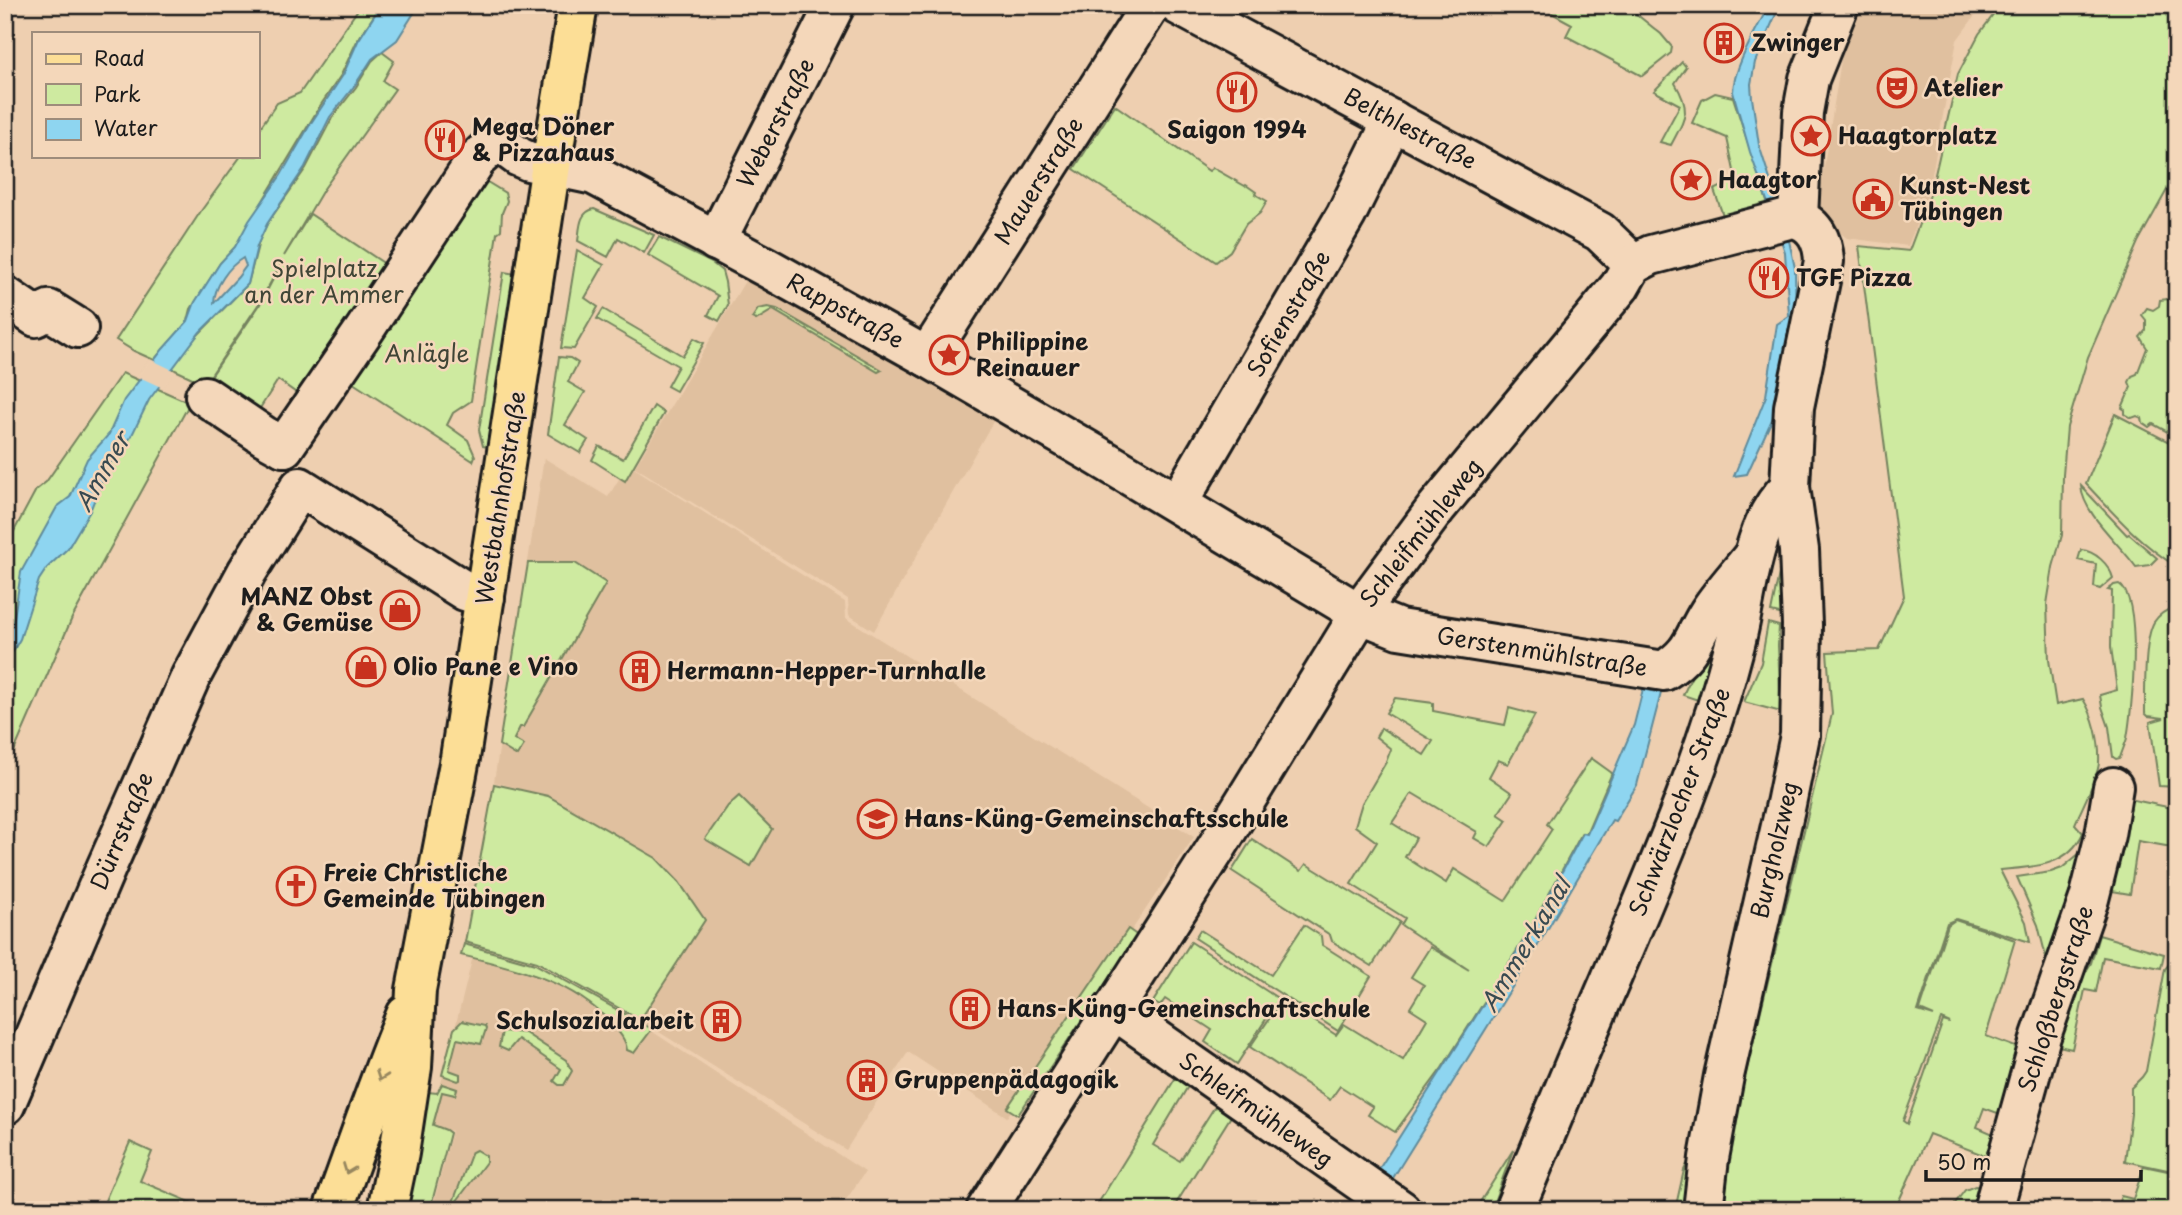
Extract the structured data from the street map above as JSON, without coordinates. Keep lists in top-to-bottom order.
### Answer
{
  "streets": {
    "main road": ["Westbahnhofstraße"],
    "street": [
      "Weberstraße",
      "Belthlestraße",
      "Mauerstraße",
      "Rappstraße",
      "Sofienstraße",
      "Schleifmühleweg",
      "Gerstenmühlstraße",
      "Schwärzlocher Straße",
      "Dürrstraße",
      "Burgholzweg",
      "Schloßbergstraße"
    ]
  },
  "crossings": [
    ["Weberstraße", "Rappstraße"],
    ["Belthlestraße", "Sofienstraße"],
    ["Belthlestraße", "Schleifmühleweg"],
    ["Mauerstraße", "Rappstraße"],
    ["Rappstraße", "Sofienstraße"],
    ["Rappstraße", "Westbahnhofstraße"],
    ["Rappstraße", "Schleifmühleweg"],
    ["Rappstraße", "Gerstenmühlstraße"],
    ["Schleifmühleweg", "Gerstenmühlstraße"],
    ["Gerstenmühlstraße", "Schwärzlocher Straße"],
    ["Schwärzlocher Straße", "Burgholzweg"]
  ],
  "water": ["Ammer", "Ammerkanal"],
  "parks": ["Spielplatz an der Ammer", "Anlägle"],
  "places": {
    "building": [
      "Zwinger",
      "Hermann-Hepper-Turnhalle",
      "Hans-Küng-Gemeinschaftschule",
      "Schulsozialarbeit",
      "Gruppenpädagogik"
    ],
    "theatre": ["Atelier"],
    "restaurant": ["Saigon 1994", "Mega Döner & Pizzahaus", "TGF Pizza"],
    "place": ["Haagtorplatz", "Haagtor", "Philippine Reinauer"],
    "public building": ["Kunst-Nest Tübingen"],
    "shop": ["MANZ Obst & Gemüse", "Olio Pane e Vino"],
    "school or university": ["Hans-Küng-Gemeinschaftsschule"],
    "church": ["Freie Christliche Gemeinde Tübingen"]
  },
  "legend": ["Road", "Park", "Water"],
  "scale_bar": "50 m"
}
